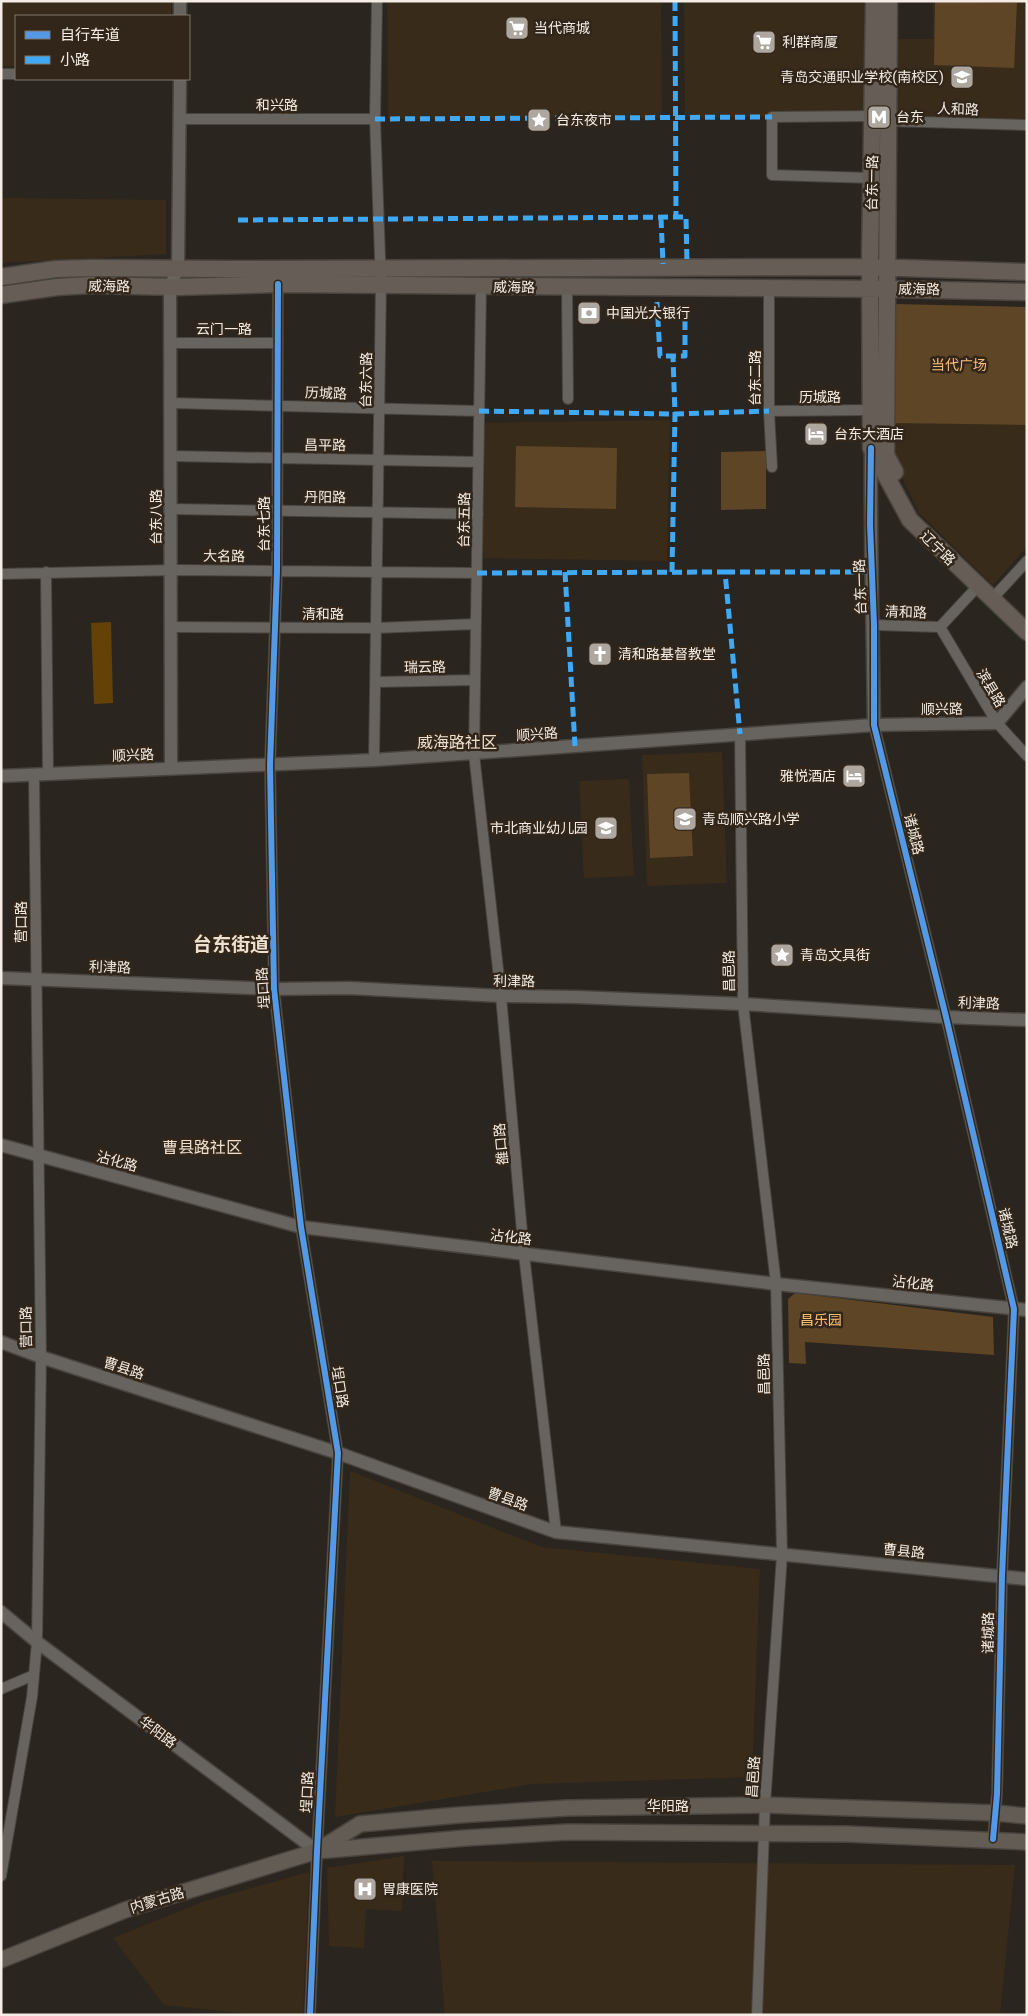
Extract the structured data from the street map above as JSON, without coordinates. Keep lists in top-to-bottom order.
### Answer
{
  "streets": {
    "main road": [
      "台东一路",
      "威海路",
      "辽宁路",
      "华阳路",
      "内蒙古路"
    ],
    "street": [
      "和兴路",
      "人和路",
      "云门一路",
      "台东二路",
      "台东六路",
      "历城路",
      "昌平路",
      "丹阳路",
      "台东八路",
      "台东五路",
      "台东七路",
      "大名路",
      "清和路",
      "瑞云路",
      "滨县路",
      "顺兴路",
      "诸城路",
      "营口路",
      "利津路",
      "昌邑路",
      "埕口路",
      "雒口路",
      "沾化路",
      "曹县路"
    ]
  },
  "crossings": [
    ["和兴路", "台东六路"],
    ["和兴路", "台东八路"],
    ["人和路", "台东一路"],
    ["台东一路", "威海路"],
    ["台东一路", "历城路"],
    ["台东一路", "辽宁路"],
    ["台东一路", "清和路"],
    ["台东一路", "顺兴路"],
    ["台东一路", "诸城路"],
    ["威海路", "台东二路"],
    ["威海路", "台东六路"],
    ["威海路", "台东八路"],
    ["威海路", "台东五路"],
    ["威海路", "台东七路"],
    ["云门一路", "台东八路"],
    ["云门一路", "台东七路"],
    ["台东二路", "历城路"],
    ["台东六路", "历城路"],
    ["台东六路", "昌平路"],
    ["台东六路", "丹阳路"],
    ["台东六路", "大名路"],
    ["台东六路", "清和路"],
    ["台东六路", "瑞云路"],
    ["台东六路", "顺兴路"],
    ["历城路", "台东八路"],
    ["历城路", "台东五路"],
    ["历城路", "台东七路"],
    ["昌平路", "台东八路"],
    ["昌平路", "台东五路"],
    ["昌平路", "台东七路"],
    ["丹阳路", "台东八路"],
    ["丹阳路", "台东五路"],
    ["丹阳路", "台东七路"],
    ["台东八路", "大名路"],
    ["台东八路", "清和路"],
    ["台东八路", "顺兴路"],
    ["台东五路", "大名路"],
    ["台东五路", "清和路"],
    ["台东五路", "瑞云路"],
    ["台东五路", "顺兴路"],
    ["台东五路", "雒口路"],
    ["台东七路", "大名路"],
    ["台东七路", "清和路"],
    ["台东七路", "顺兴路"],
    ["台东七路", "埕口路"],
    ["辽宁路", "清和路"],
    ["清和路", "滨县路"],
    ["滨县路", "顺兴路"],
    ["顺兴路", "诸城路"],
    ["顺兴路", "营口路"],
    ["顺兴路", "昌邑路"],
    ["顺兴路", "埕口路"],
    ["顺兴路", "雒口路"],
    ["诸城路", "利津路"],
    ["诸城路", "沾化路"],
    ["诸城路", "曹县路"],
    ["诸城路", "华阳路"],
    ["营口路", "利津路"],
    ["营口路", "沾化路"],
    ["营口路", "曹县路"],
    ["营口路", "华阳路"],
    ["利津路", "昌邑路"],
    ["利津路", "埕口路"],
    ["利津路", "雒口路"],
    ["昌邑路", "沾化路"],
    ["昌邑路", "曹县路"],
    ["昌邑路", "华阳路"],
    ["埕口路", "沾化路"],
    ["埕口路", "曹县路"],
    ["埕口路", "华阳路"],
    ["埕口路", "内蒙古路"],
    ["雒口路", "沾化路"],
    ["雒口路", "曹县路"],
    ["华阳路", "内蒙古路"]
  ],
  "districts": ["威海路社区", "台东街道", "曹县路社区"],
  "parks": ["当代广场", "昌乐园"],
  "places": {
    "supermarket": ["当代商城", "利群商厦"],
    "school or university": ["青岛交通职业学校(南校区)", "青岛顺兴路小学", "市北商业幼儿园"],
    "metro station": ["台东"],
    "place": ["台东夜市", "青岛文具街"],
    "bank": ["中国光大银行"],
    "hotel": ["台东大酒店", "雅悦酒店"],
    "church": ["清和路基督教堂"],
    "hospital": ["胃康医院"]
  },
  "legend": ["自行车道", "小路"]
}
